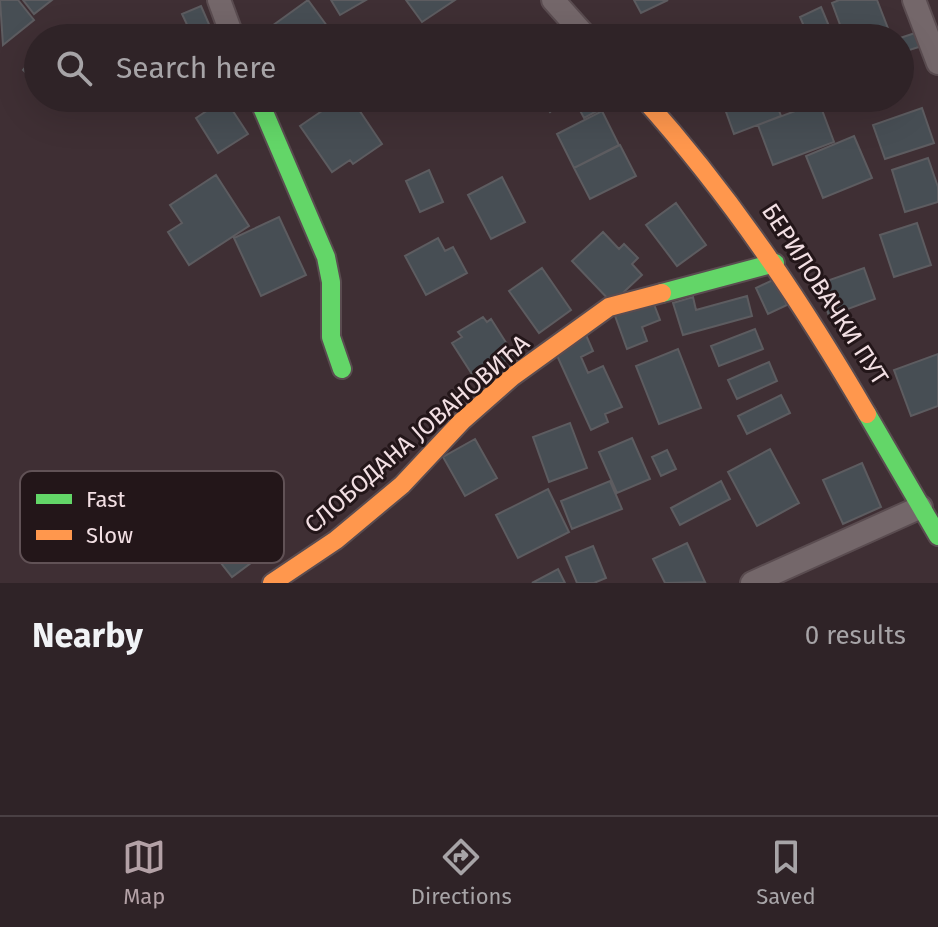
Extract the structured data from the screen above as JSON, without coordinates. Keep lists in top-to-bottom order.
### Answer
{
  "streets": {
    "street": ["БЕРИЛОВАЧКИ ПУТ", "СЛОБОДАНА ЈОВАНОВИЋА"]
  },
  "crossings": [
    ["БЕРИЛОВАЧКИ ПУТ", "СЛОБОДАНА ЈОВАНОВИЋА"]
  ],
  "legend": ["Fast", "Slow"],
  "page": {
    "search": "Search here",
    "heading": ["Nearby", "0 results"],
    "nav": ["Map", "Directions", "Saved"]
  }
}
